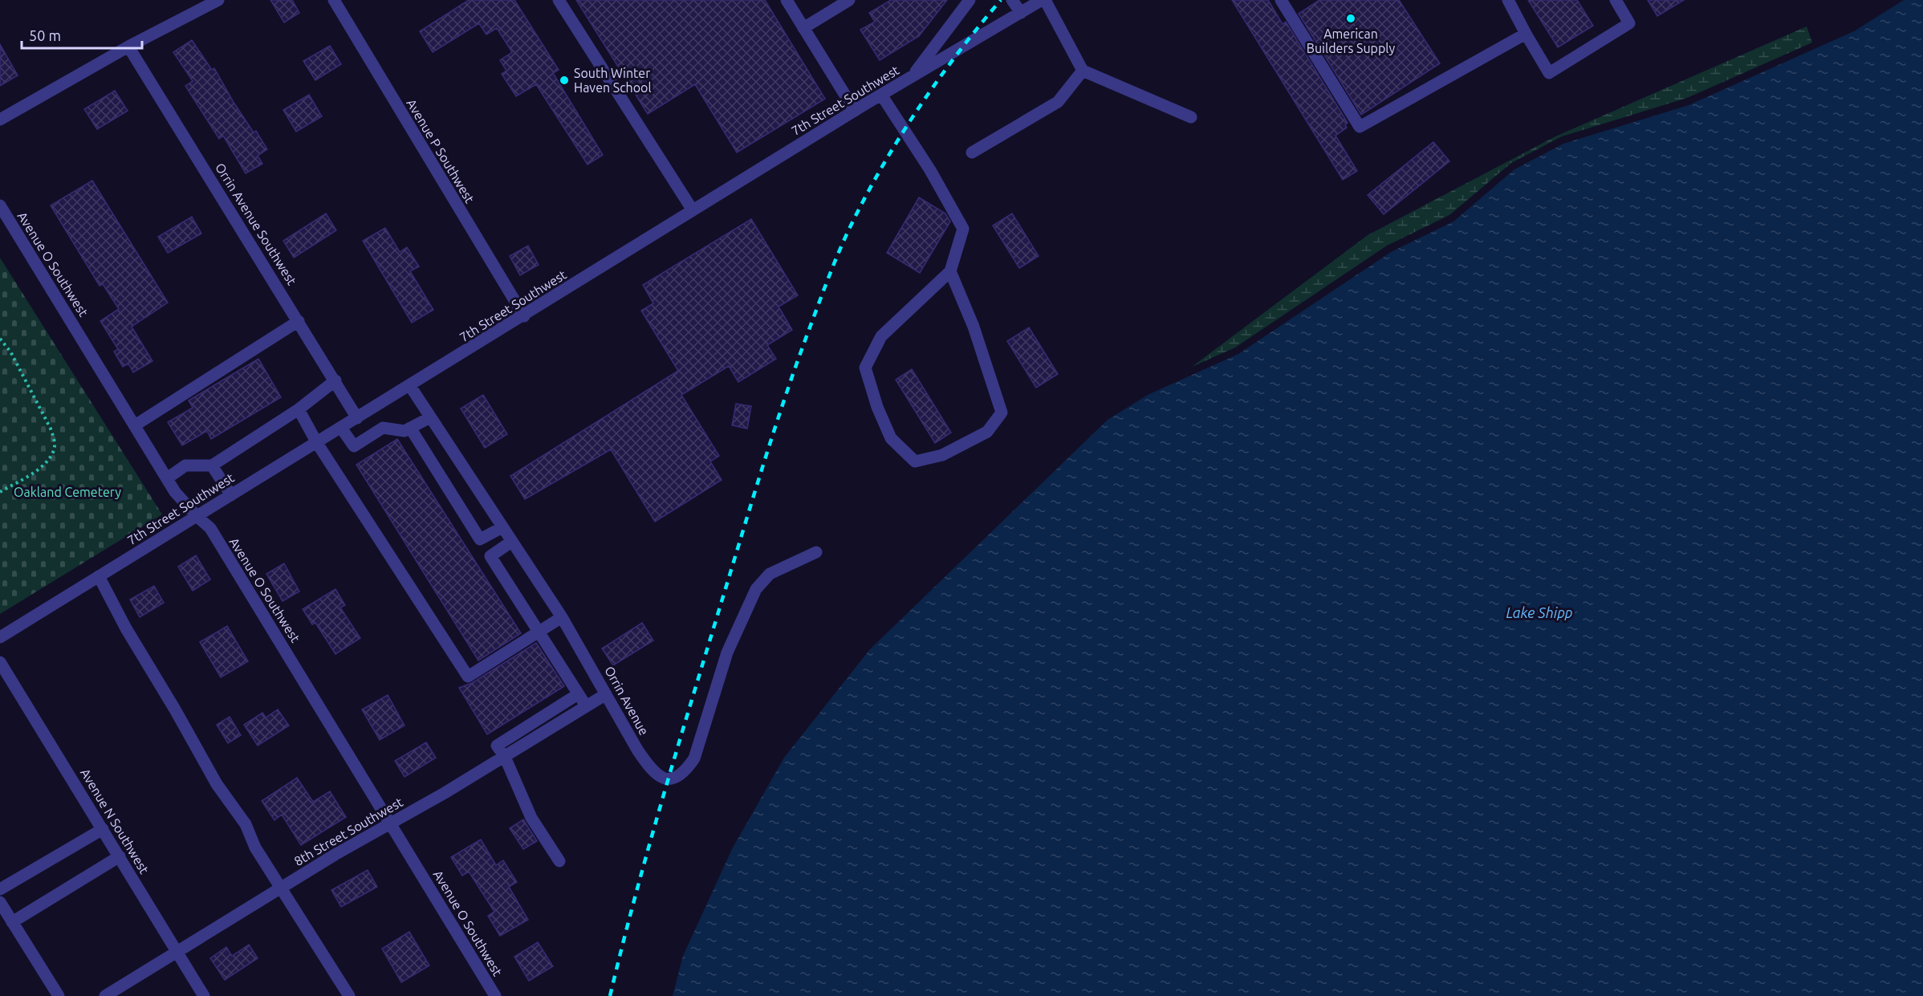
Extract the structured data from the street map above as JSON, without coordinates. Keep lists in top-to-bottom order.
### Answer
{
  "streets": {
    "street": [
      "7th Street Southwest",
      "Avenue P Southwest",
      "Orrin Avenue Southwest",
      "Avenue O Southwest",
      "Orrin Avenue",
      "Avenue N Southwest",
      "8th Street Southwest"
    ]
  },
  "crossings": [
    ["7th Street Southwest", "Avenue P Southwest"],
    ["7th Street Southwest", "Orrin Avenue Southwest"],
    ["7th Street Southwest", "Avenue O Southwest"],
    ["7th Street Southwest", "Orrin Avenue"],
    ["Avenue O Southwest", "8th Street Southwest"],
    ["Orrin Avenue", "8th Street Southwest"],
    ["Avenue N Southwest", "8th Street Southwest"]
  ],
  "water": ["Lake Shipp"],
  "parks": ["Oakland Cemetery"],
  "places": ["American Builders Supply", "South Winter Haven School"],
  "scale_bar": "50 m"
}
